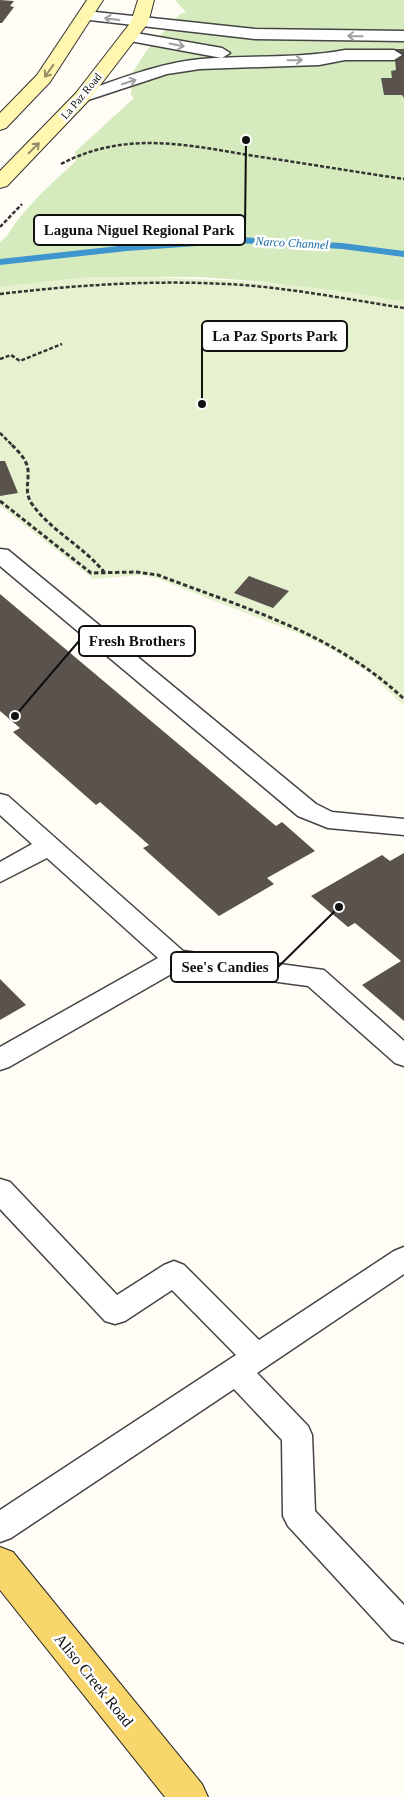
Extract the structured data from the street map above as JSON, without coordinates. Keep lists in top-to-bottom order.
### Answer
{
  "streets": {
    "main road": ["La Paz Road", "Aliso Creek Road"]
  },
  "water": ["Narco Channel"],
  "places": [
    "Laguna Niguel Regional Park",
    "La Paz Sports Park",
    "Fresh Brothers",
    "See's Candies"
  ]
}
